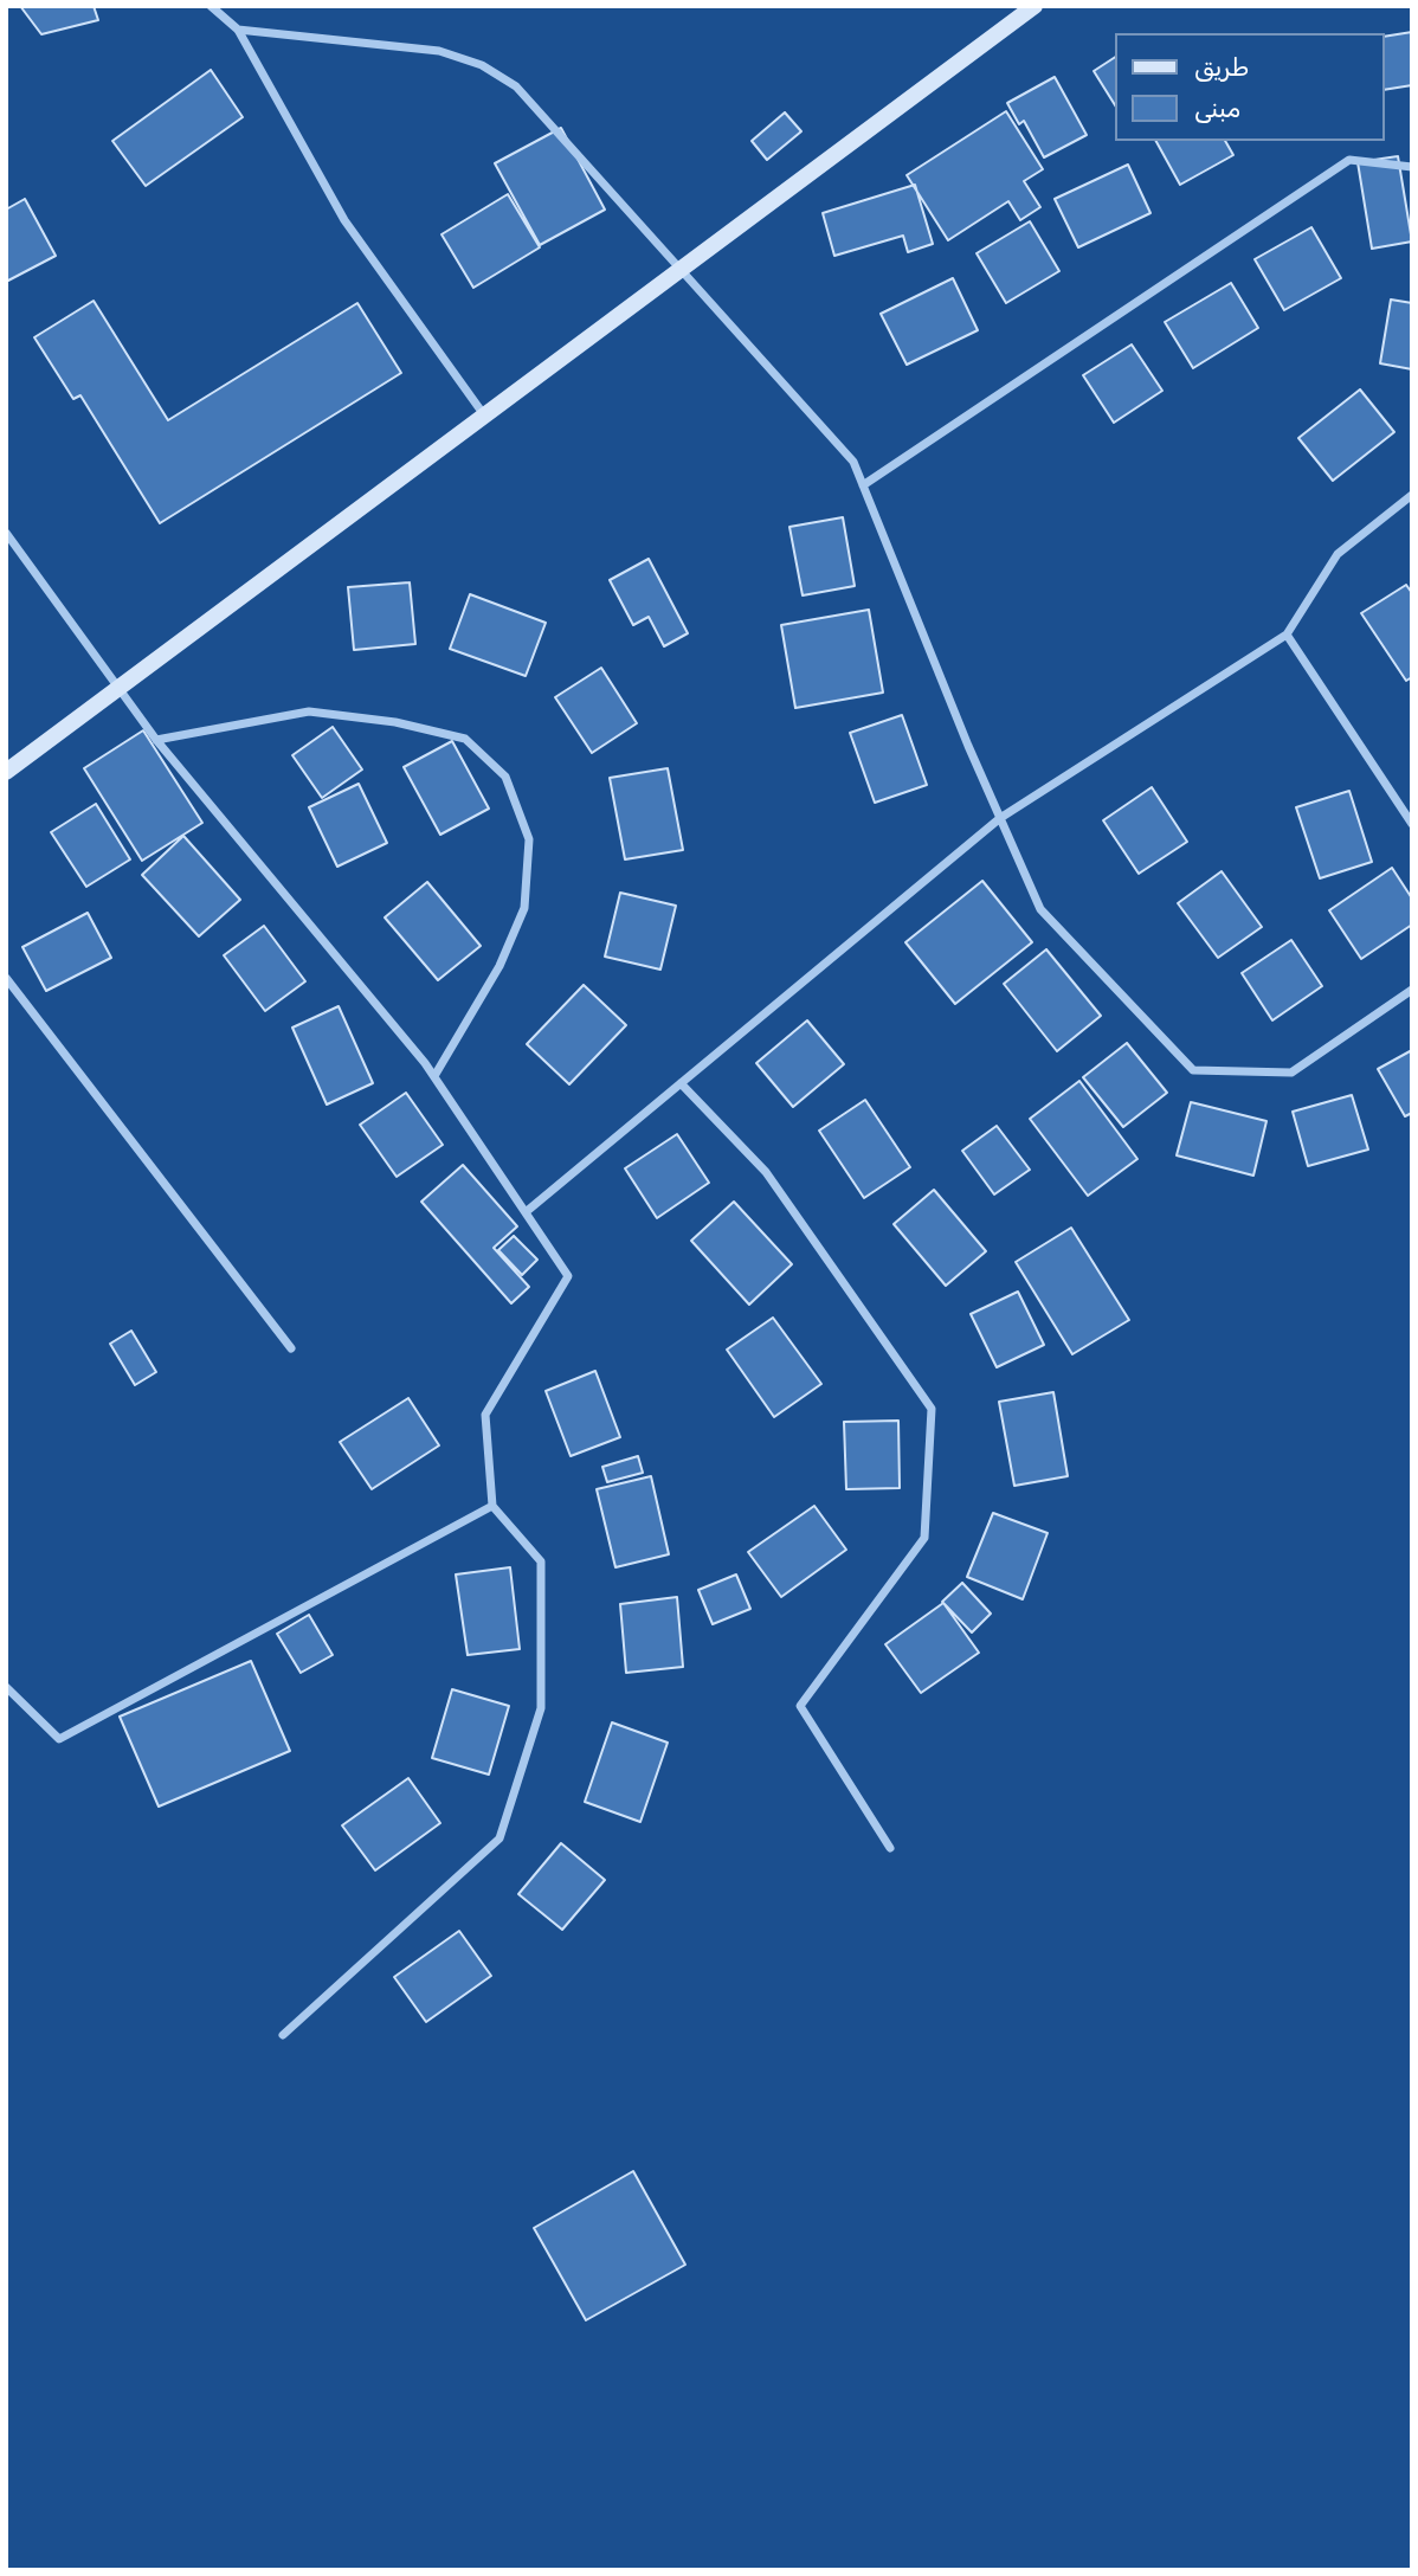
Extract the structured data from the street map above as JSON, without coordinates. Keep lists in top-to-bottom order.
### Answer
{
  "legend": ["طريق", "مبنى"]
}
